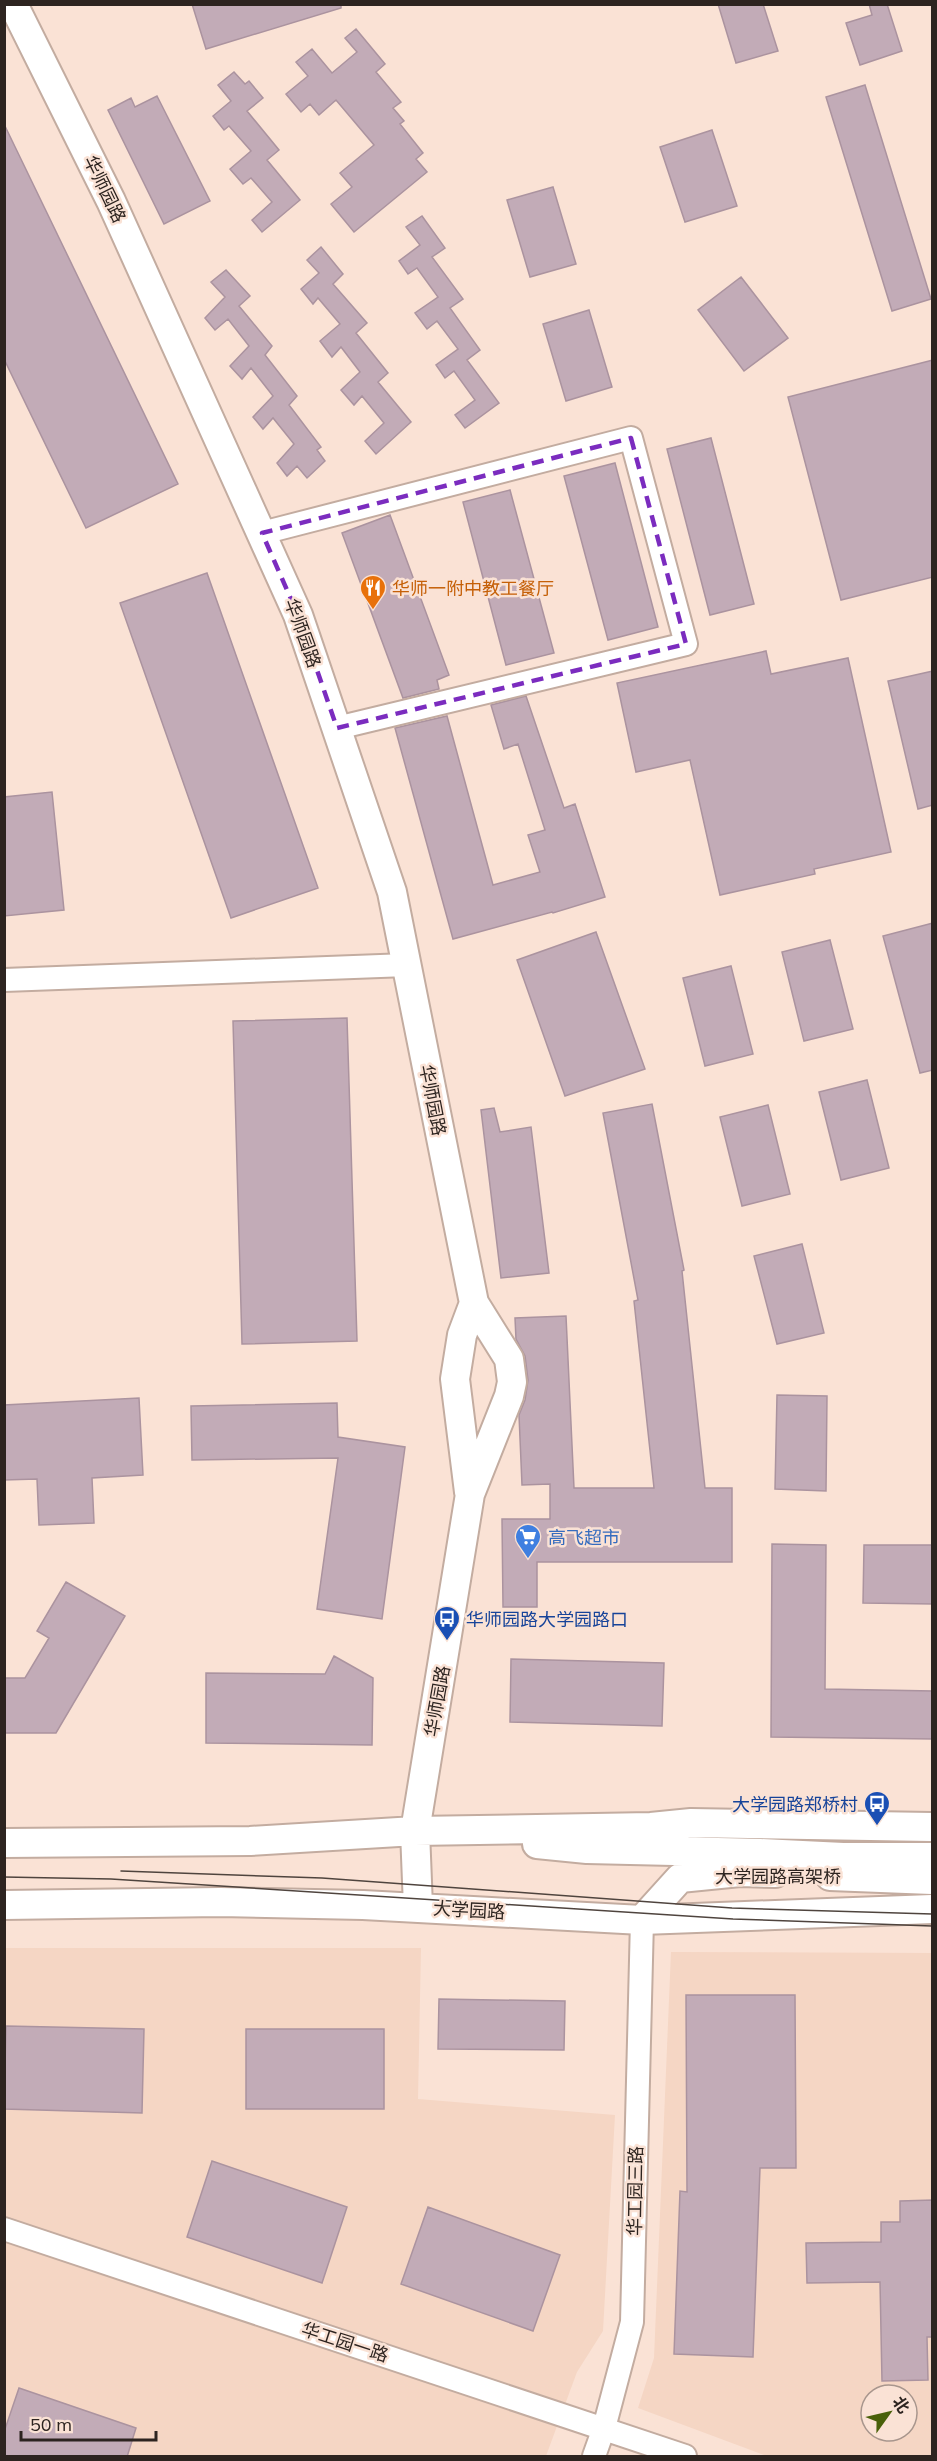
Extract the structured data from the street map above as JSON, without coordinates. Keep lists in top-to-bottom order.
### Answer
{
  "streets": {
    "main road": ["华师园路", "大学园路高架桥", "大学园路"],
    "street": ["华工园三路", "华工园一路"]
  },
  "crossings": [
    ["华师园路", "大学园路"],
    ["大学园路高架桥", "大学园路"],
    ["大学园路高架桥", "华工园三路"],
    ["大学园路", "华工园三路"],
    ["华工园三路", "华工园一路"]
  ],
  "places": {
    "restaurant": ["华师一附中教工餐厅"],
    "supermarket": ["高飞超市"],
    "bus stop": ["华师园路大学园路口", "大学园路郑桥村"]
  },
  "scale_bar": "50 m",
  "north": "top right"
}
